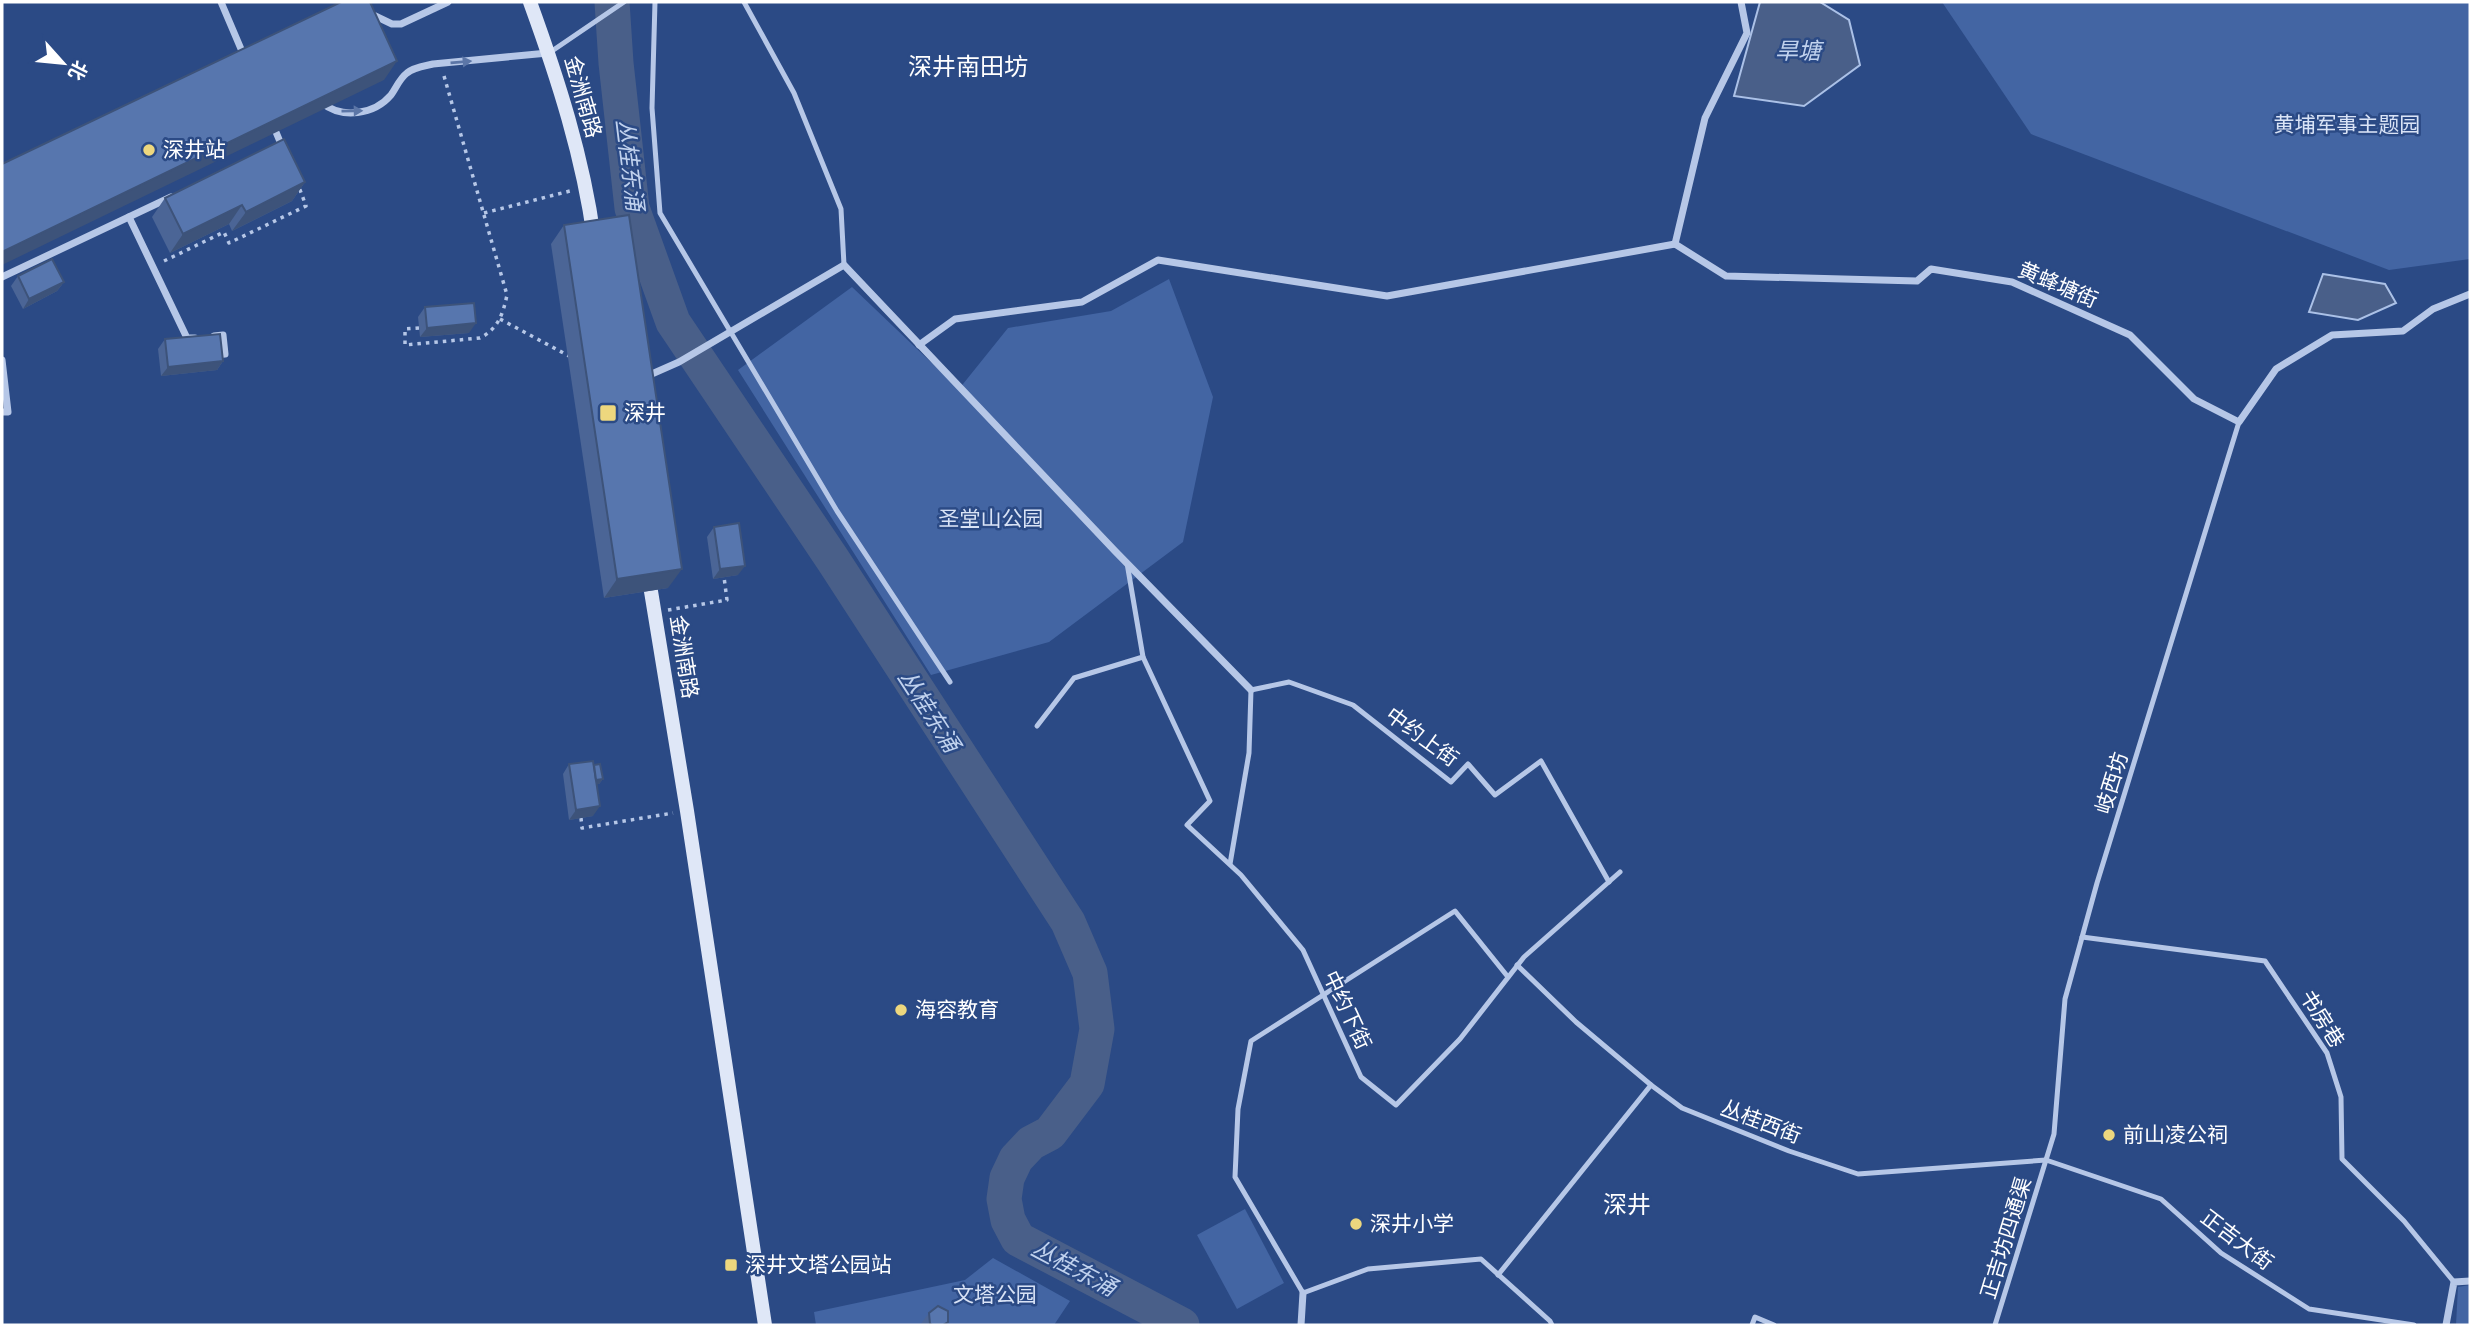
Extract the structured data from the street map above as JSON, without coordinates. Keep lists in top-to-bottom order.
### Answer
{
  "streets": {
    "main road": ["金洲南路"],
    "street": ["黄蜂塘街"],
    "lane": [
      "中约上街",
      "岐西坊",
      "中约下街",
      "书房巷",
      "丛桂西街",
      "正吉坊四通渠",
      "正吉大街"
    ]
  },
  "crossings": [
    ["黄蜂塘街", "岐西坊"],
    ["中约上街", "中约下街"],
    ["岐西坊", "书房巷"],
    ["岐西坊", "丛桂西街"],
    ["岐西坊", "正吉坊四通渠"],
    ["岐西坊", "正吉大街"],
    ["中约下街", "丛桂西街"],
    ["丛桂西街", "正吉坊四通渠"],
    ["丛桂西街", "正吉大街"],
    ["正吉坊四通渠", "正吉大街"]
  ],
  "districts": ["深井南田坊", "深井"],
  "water": ["旱塘", "丛桂东涌"],
  "parks": ["黄埔军事主题园", "圣堂山公园", "文塔公园"],
  "places": {
    "other": [
      "深井站",
      "海容教育",
      "前山凌公祠",
      "深井小学"
    ],
    "transit": ["深井", "深井文塔公园站"]
  },
  "north": "bottom right"
}
